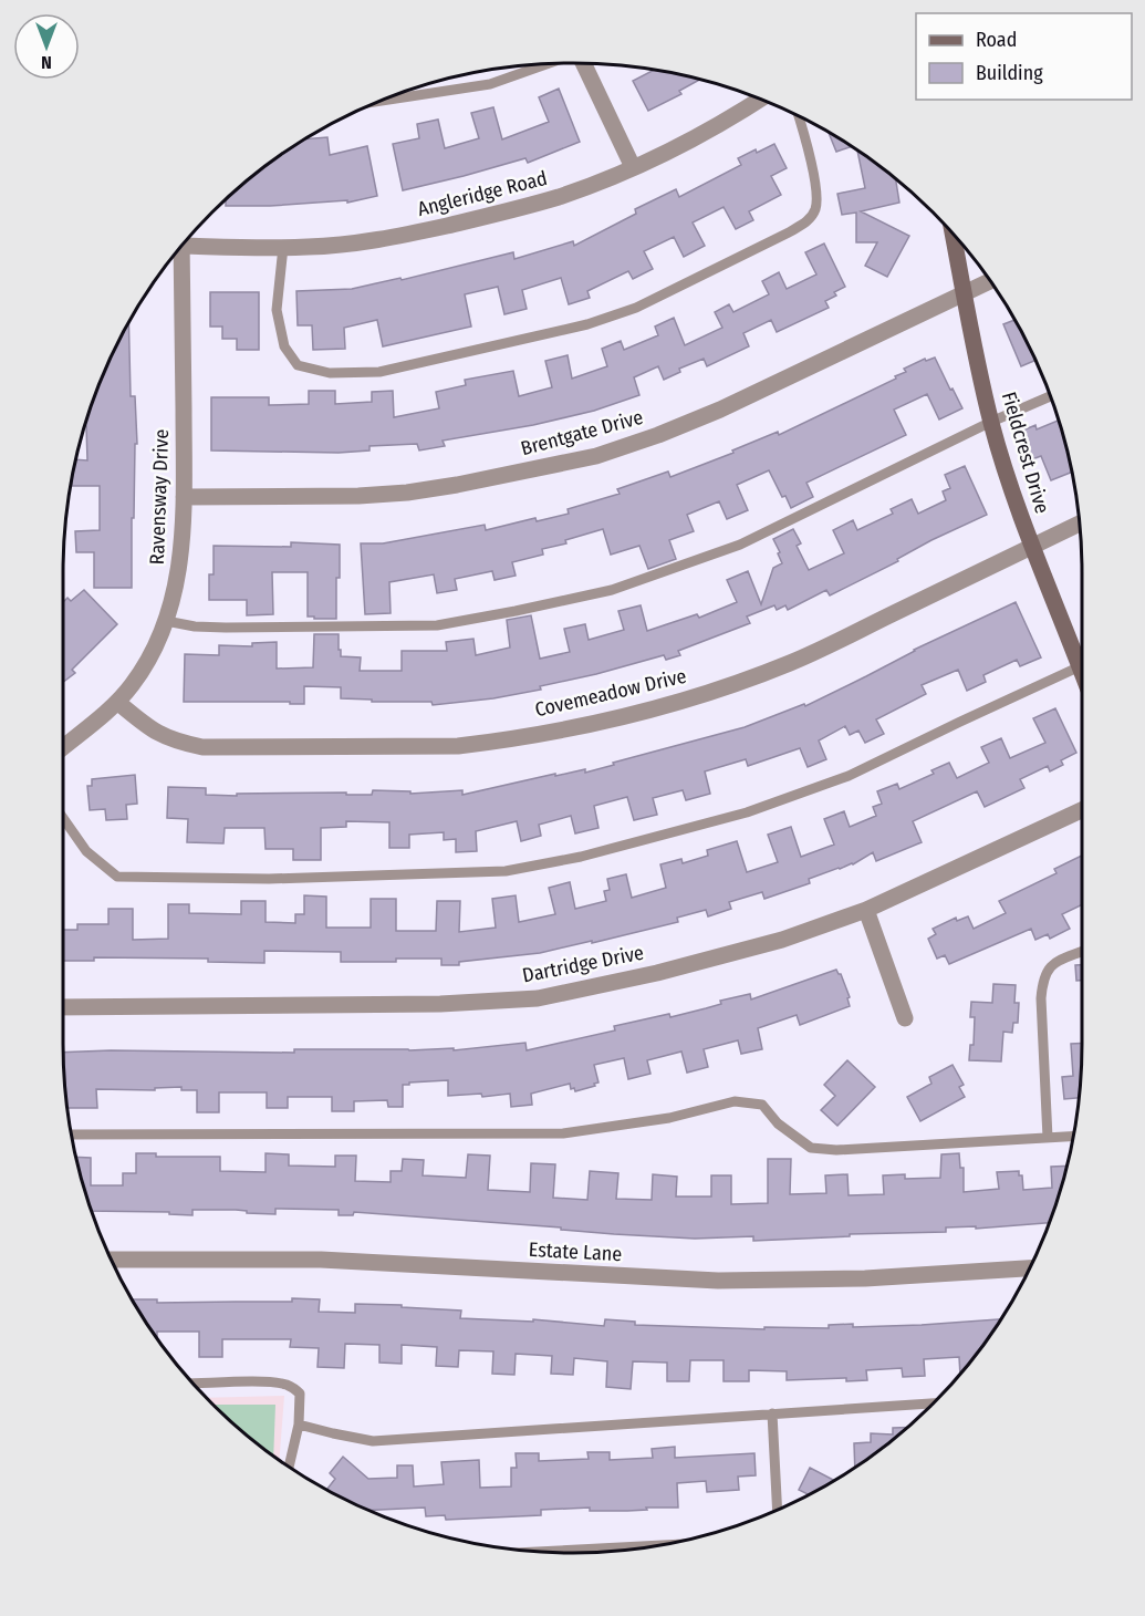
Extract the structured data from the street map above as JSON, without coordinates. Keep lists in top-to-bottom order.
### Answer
{
  "streets": {
    "street": [
      "Angleridge Road",
      "Brentgate Drive",
      "Fieldcrest Drive",
      "Ravensway Drive",
      "Covemeadow Drive",
      "Dartridge Drive",
      "Estate Lane"
    ]
  },
  "crossings": [
    ["Brentgate Drive", "Fieldcrest Drive"],
    ["Brentgate Drive", "Ravensway Drive"],
    ["Fieldcrest Drive", "Covemeadow Drive"],
    ["Ravensway Drive", "Covemeadow Drive"]
  ],
  "legend": ["Road", "Building"],
  "north": "bottom"
}
